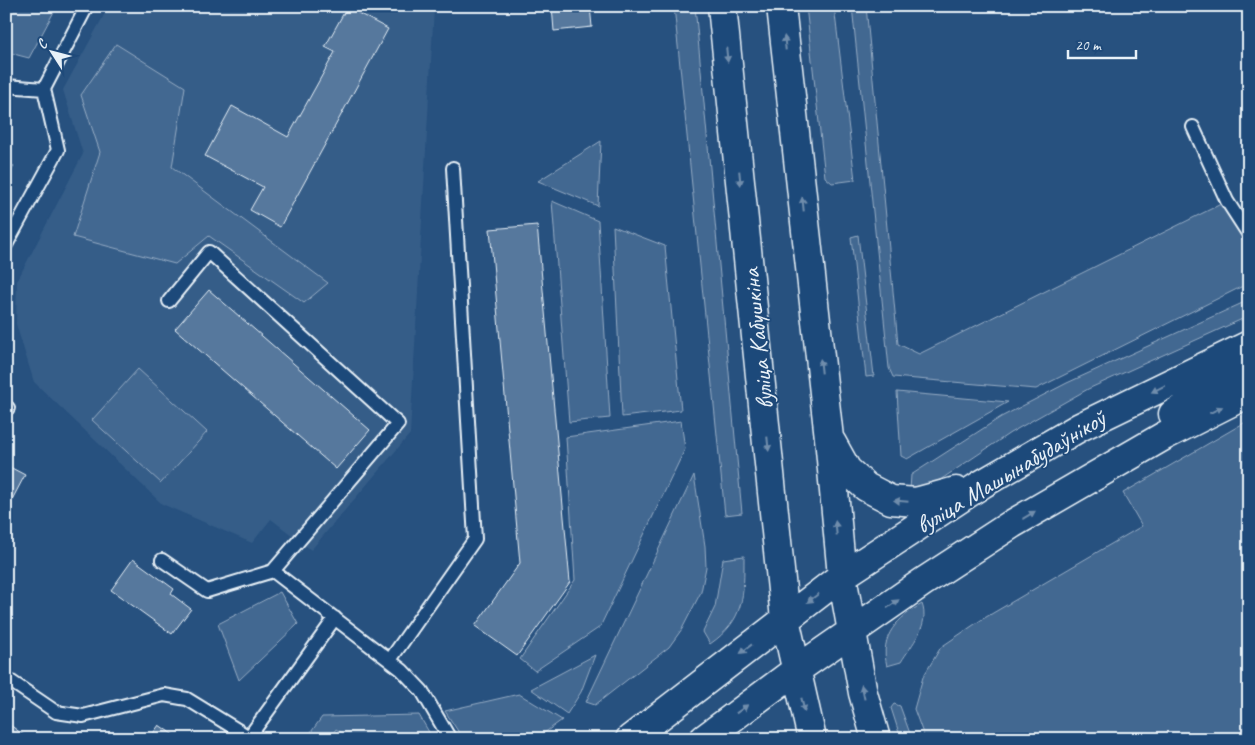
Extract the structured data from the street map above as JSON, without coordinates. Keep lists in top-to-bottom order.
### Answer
{
  "streets": {
    "main road": ["вуліца Кабушкіна", "вуліца Машынабудаўнікоў"]
  },
  "crossings": [
    ["вуліца Кабушкіна", "вуліца Машынабудаўнікоў"]
  ],
  "scale_bar": "20 m",
  "north": "top left"
}
